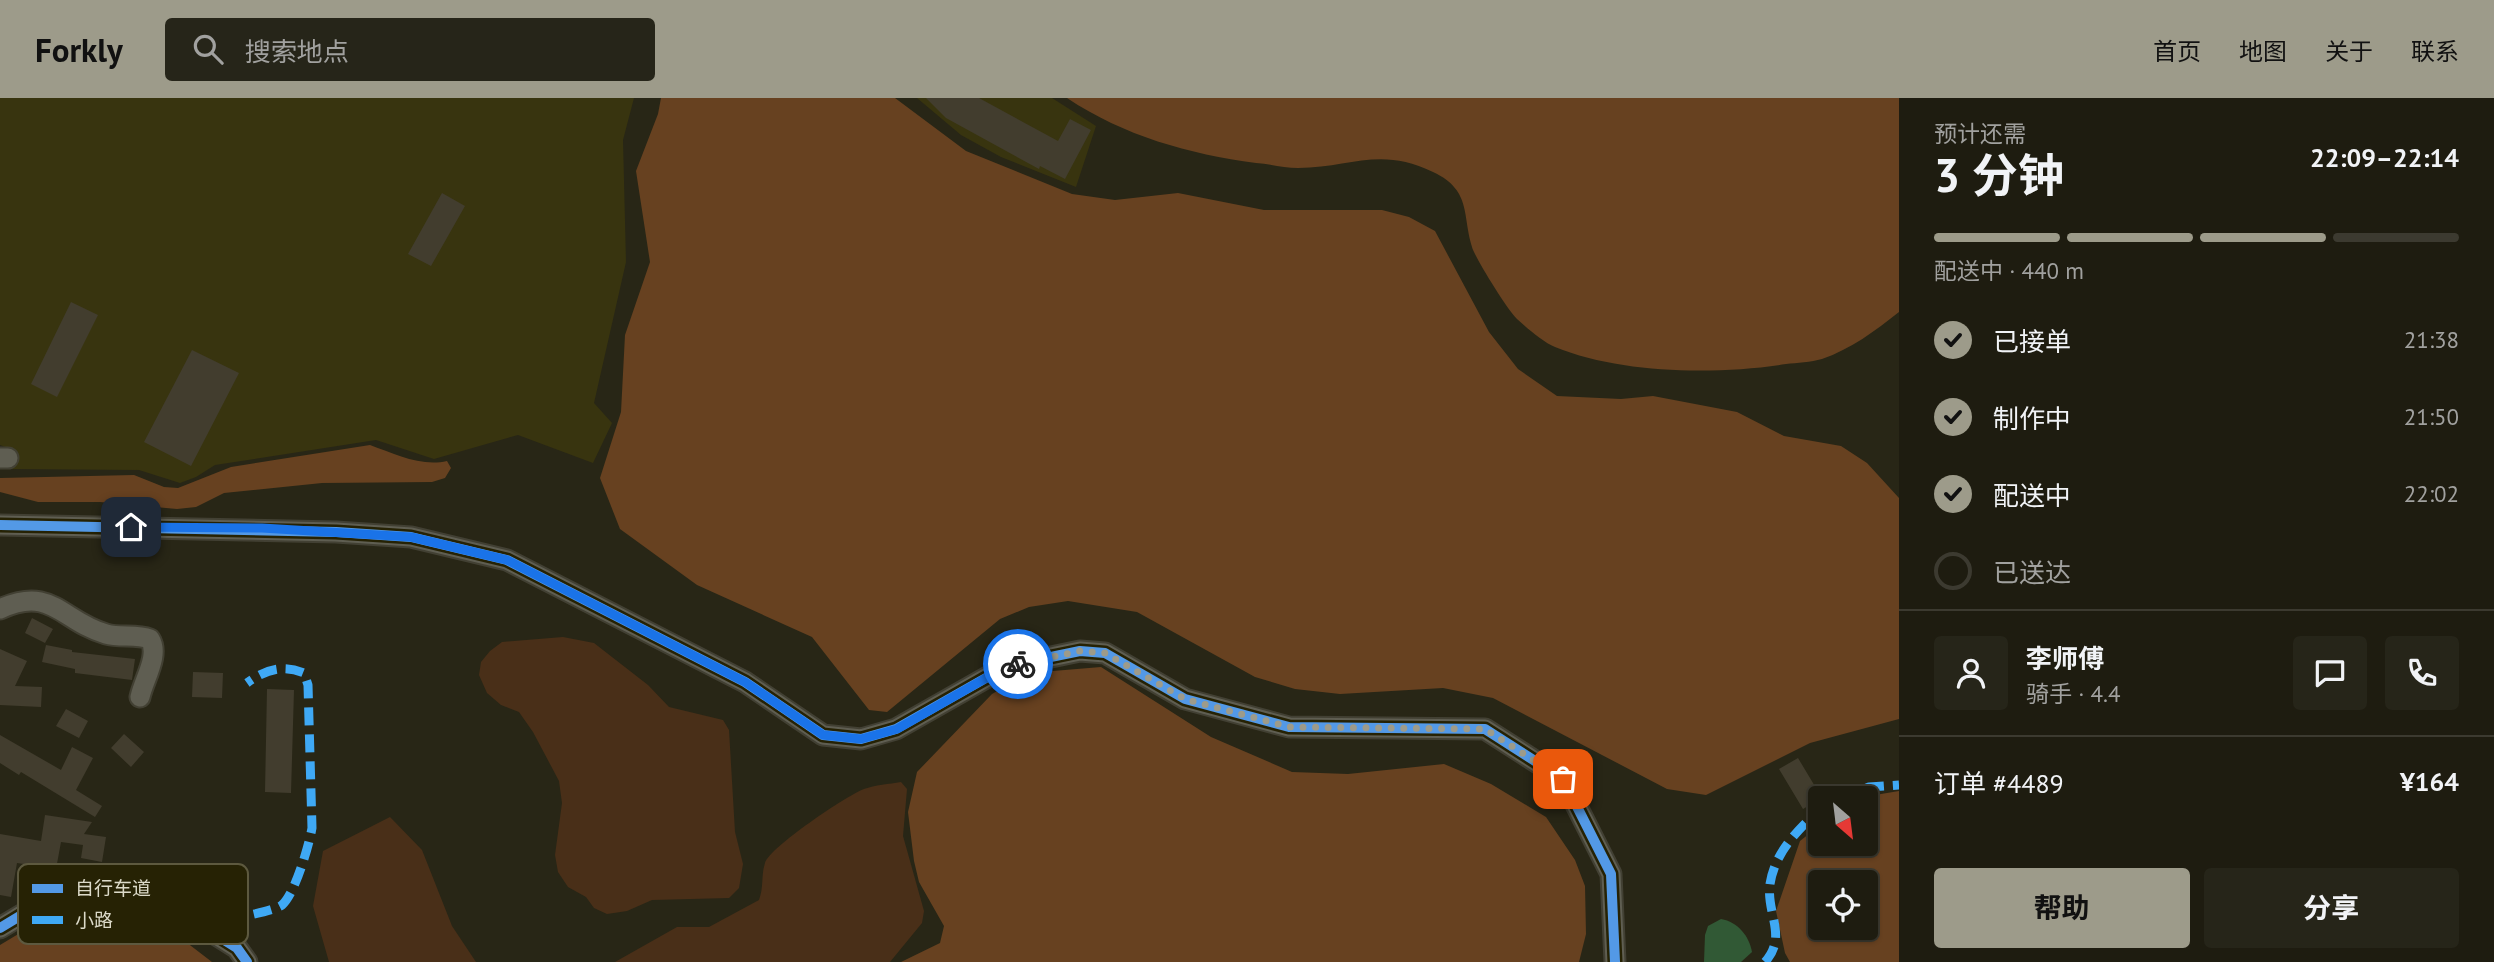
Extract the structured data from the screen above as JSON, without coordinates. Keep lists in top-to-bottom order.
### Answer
{
  "legend": ["自行车道", "小路"],
  "north": "bottom right",
  "page": {
    "header": "Forkly",
    "search": "搜索地点",
    "nav": [
      "首页",
      "地图",
      "关于",
      "联系"
    ],
    "heading": ["3 分钟", "预计还需", "22:09–22:14"],
    "panel": [
      "李师傅",
      "骑手 · 4.4",
      "订单 #4489",
      "¥164"
    ],
    "bar": "配送中 · 440 m",
    "list": [
      ["已接单", "21:38"],
      ["制作中", "21:50"],
      ["配送中", "22:02"],
      "已送达"
    ],
    "buttons": ["帮助", "分享"]
  }
}
